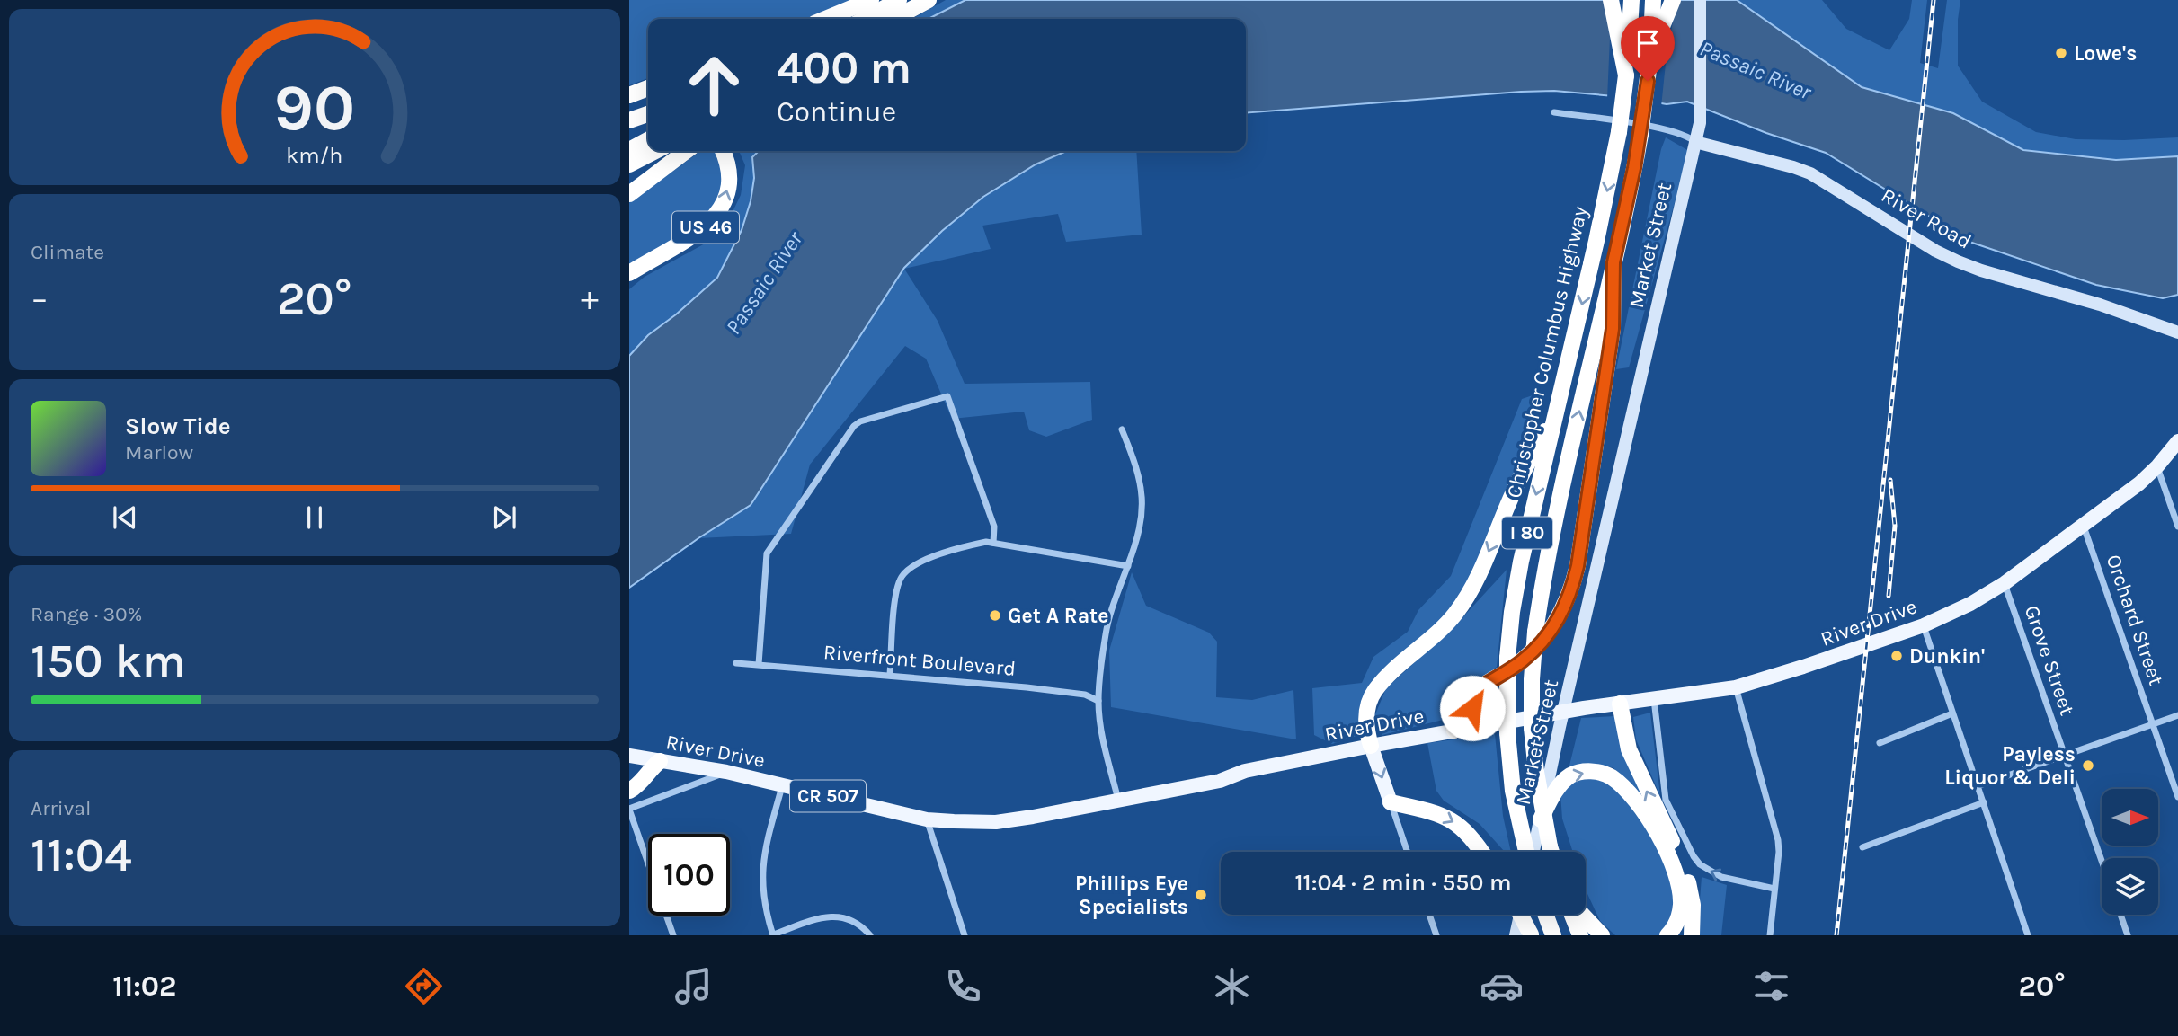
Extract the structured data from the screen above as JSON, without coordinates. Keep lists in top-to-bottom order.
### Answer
{
  "streets": {
    "highway": ["US 46", "Christopher Columbus Highway", "I 80"],
    "main road": [
      "River Road",
      "Market Street",
      "River Drive",
      "CR 507"
    ],
    "street": ["Orchard Street", "Riverfront Boulevard", "Grove Street"]
  },
  "crossings": [
    ["River Road", "Market Street"],
    ["Market Street", "River Drive"],
    ["Orchard Street", "River Drive"],
    ["River Drive", "Grove Street"]
  ],
  "water": ["Passaic River"],
  "places": [
    "Lowe's",
    "Get A Rate",
    "Dunkin'",
    "Payless Liquor & Deli",
    "Phillips Eye Specialists"
  ],
  "north": "right",
  "page": {
    "turn": ["400 m", "Continue"],
    "tile": [
      "Climate",
      ["Range · 30%", "150 km"],
      ["Arrival", "11:04"]
    ],
    "heat": ["−", "20°", "+"],
    "song": ["Slow Tide", "Marlow"],
    "limit": "100",
    "trip": "11:04 · 2 min · 550 m",
    "tabs": ["11:02", "20°"],
    "gauge": ["90", "km/h"]
  }
}
